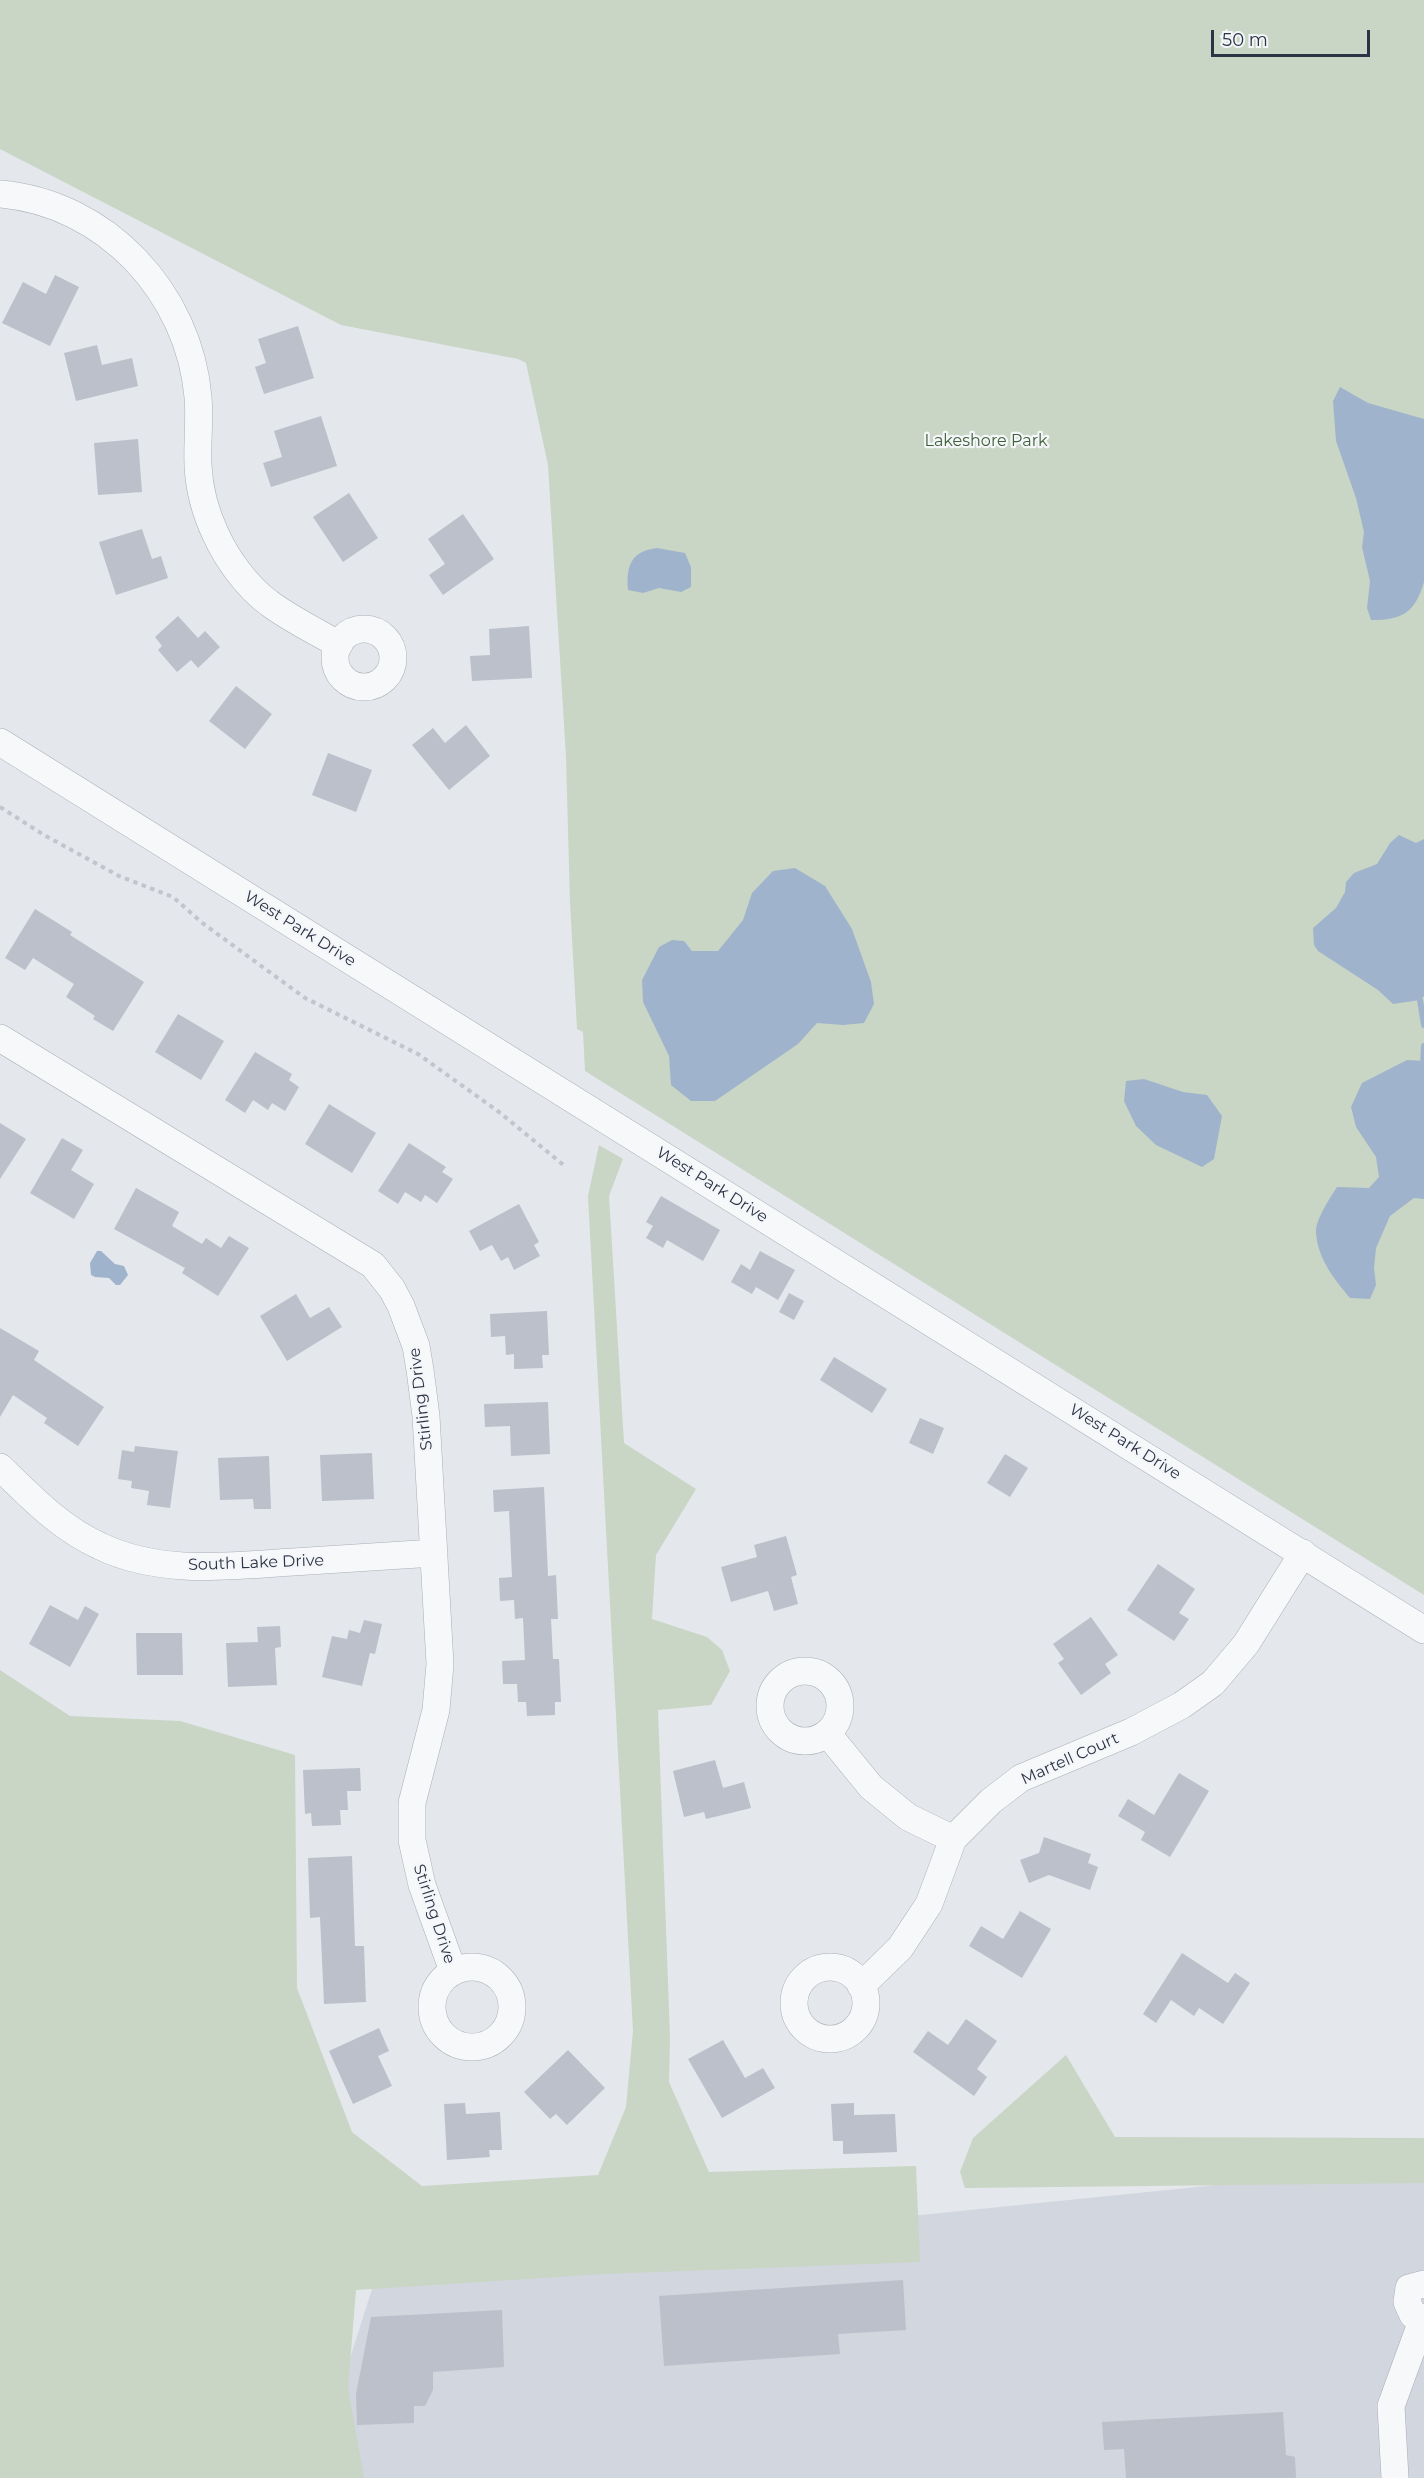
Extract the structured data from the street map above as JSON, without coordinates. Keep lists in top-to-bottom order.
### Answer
{
  "streets": {
    "street": [
      "West Park Drive",
      "Stirling Drive",
      "South Lake Drive",
      "Martell Court"
    ]
  },
  "crossings": [
    ["West Park Drive", "Martell Court"],
    ["Stirling Drive", "South Lake Drive"]
  ],
  "parks": ["Lakeshore Park"],
  "scale_bar": "50 m"
}
